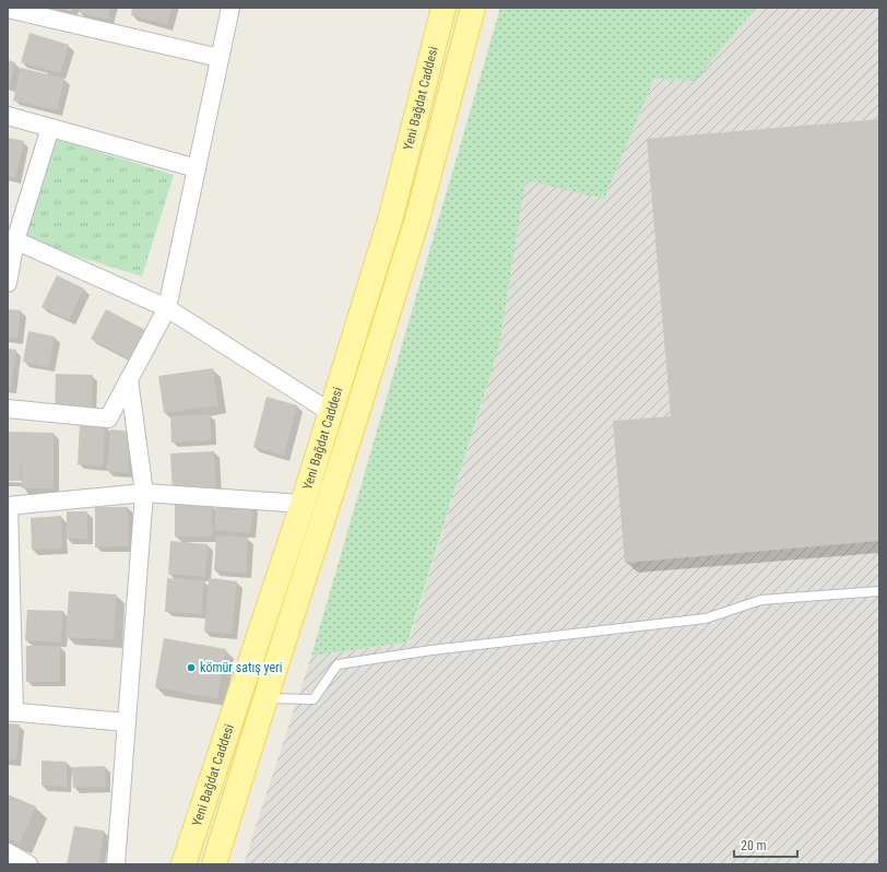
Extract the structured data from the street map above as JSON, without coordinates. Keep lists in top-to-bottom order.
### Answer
{
  "streets": {
    "main road": ["Yeni Bağdat Caddesi"]
  },
  "places": ["kömür satış yeri"],
  "scale_bar": "20 m"
}
